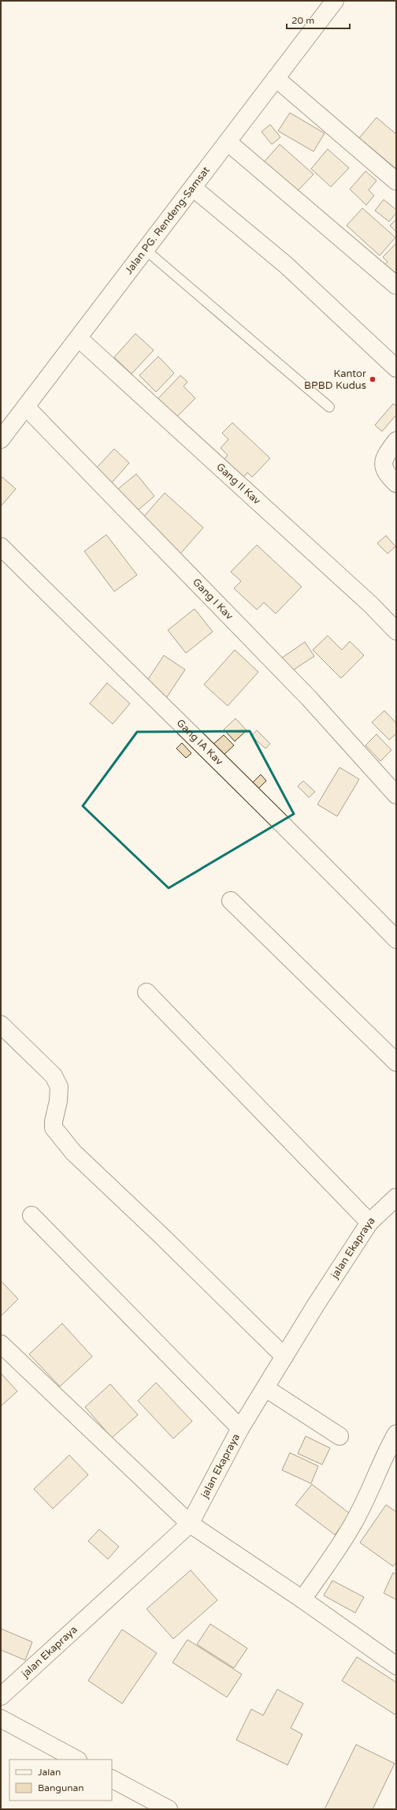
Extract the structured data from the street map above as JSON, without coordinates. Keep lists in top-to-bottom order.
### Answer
{
  "streets": {
    "street": [
      "Jalan PG. Rendeng-Samsat",
      "Gang II Kav",
      "Gang I Kav",
      "Gang IA Kav",
      "jalan Ekapraya"
    ]
  },
  "crossings": [
    ["Jalan PG. Rendeng-Samsat", "Gang II Kav"],
    ["Jalan PG. Rendeng-Samsat", "Gang I Kav"]
  ],
  "places": ["Kantor BPBD Kudus"],
  "legend": ["Jalan", "Bangunan"],
  "scale_bar": "20 m"
}
